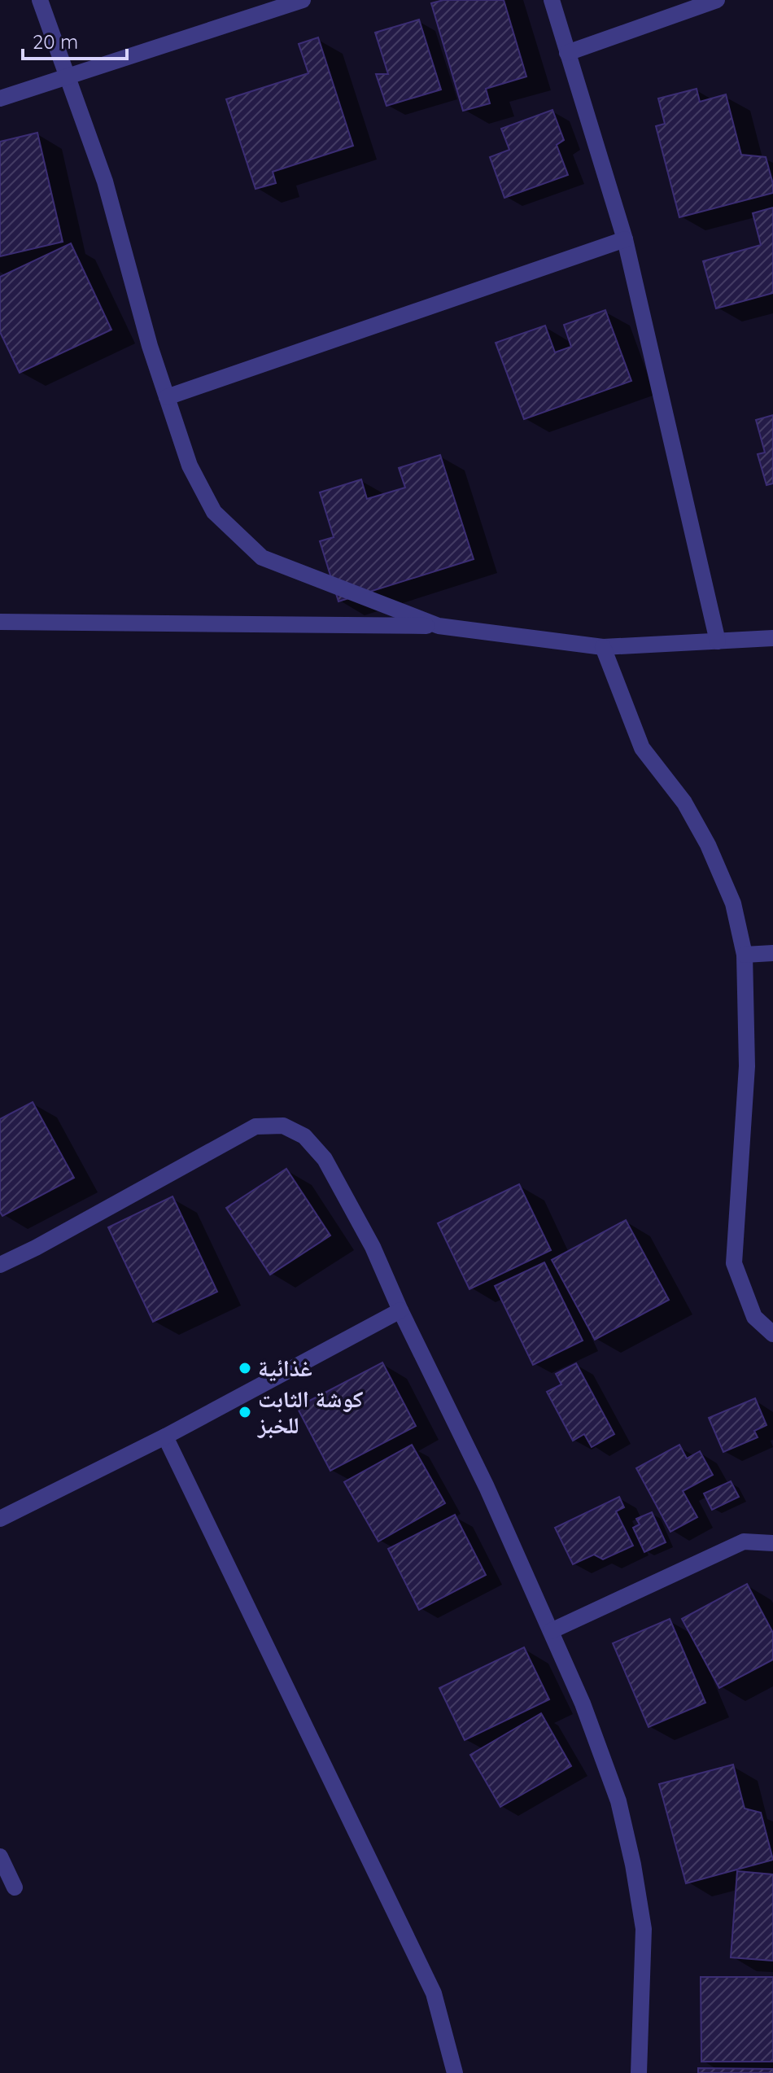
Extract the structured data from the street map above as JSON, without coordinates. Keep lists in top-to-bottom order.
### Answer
{
  "places": ["غذائية", "كوشة الثابت للخبز"],
  "scale_bar": "20 m"
}
